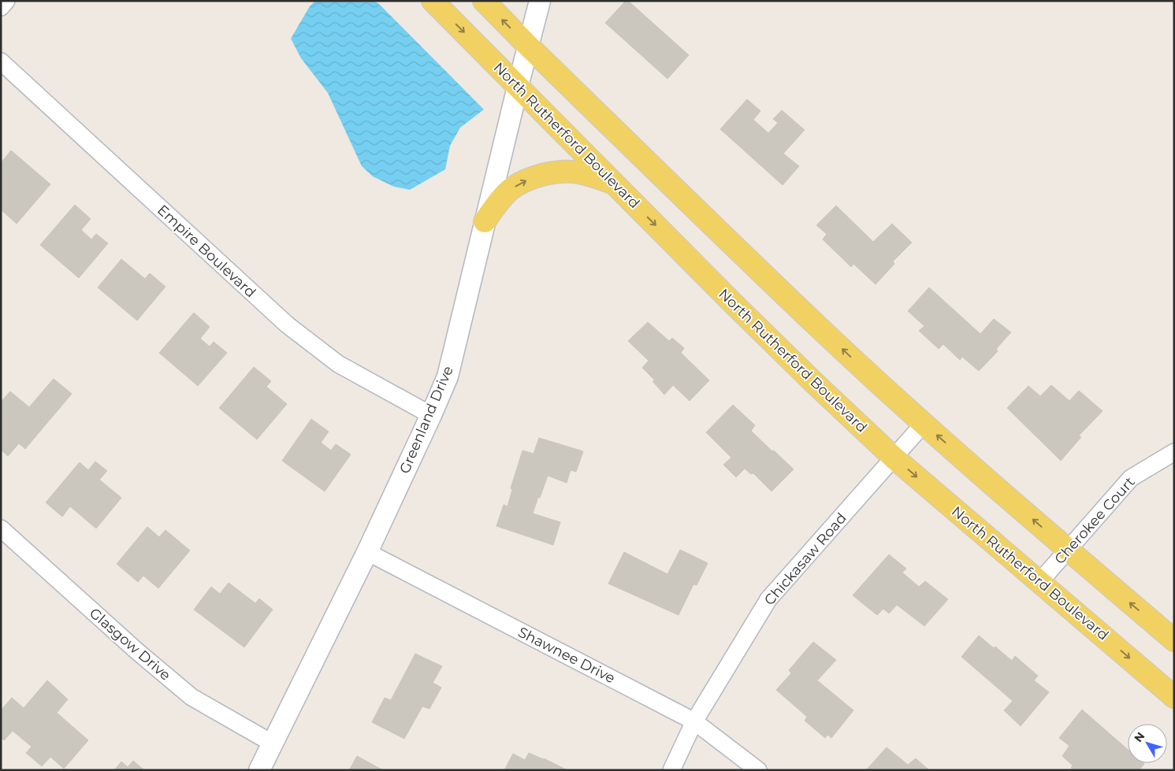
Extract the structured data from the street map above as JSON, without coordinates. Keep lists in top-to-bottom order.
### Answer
{
  "streets": {
    "main road": ["North Rutherford Boulevard"],
    "street": [
      "Empire Boulevard",
      "Greenland Drive",
      "Cherokee Court",
      "Chickasaw Road",
      "Glasgow Drive",
      "Shawnee Drive"
    ]
  },
  "crossings": [
    ["North Rutherford Boulevard", "Greenland Drive"],
    ["North Rutherford Boulevard", "Cherokee Court"],
    ["North Rutherford Boulevard", "Chickasaw Road"],
    ["Empire Boulevard", "Greenland Drive"],
    ["Greenland Drive", "Glasgow Drive"],
    ["Greenland Drive", "Shawnee Drive"],
    ["Chickasaw Road", "Shawnee Drive"]
  ],
  "north": "top left"
}
